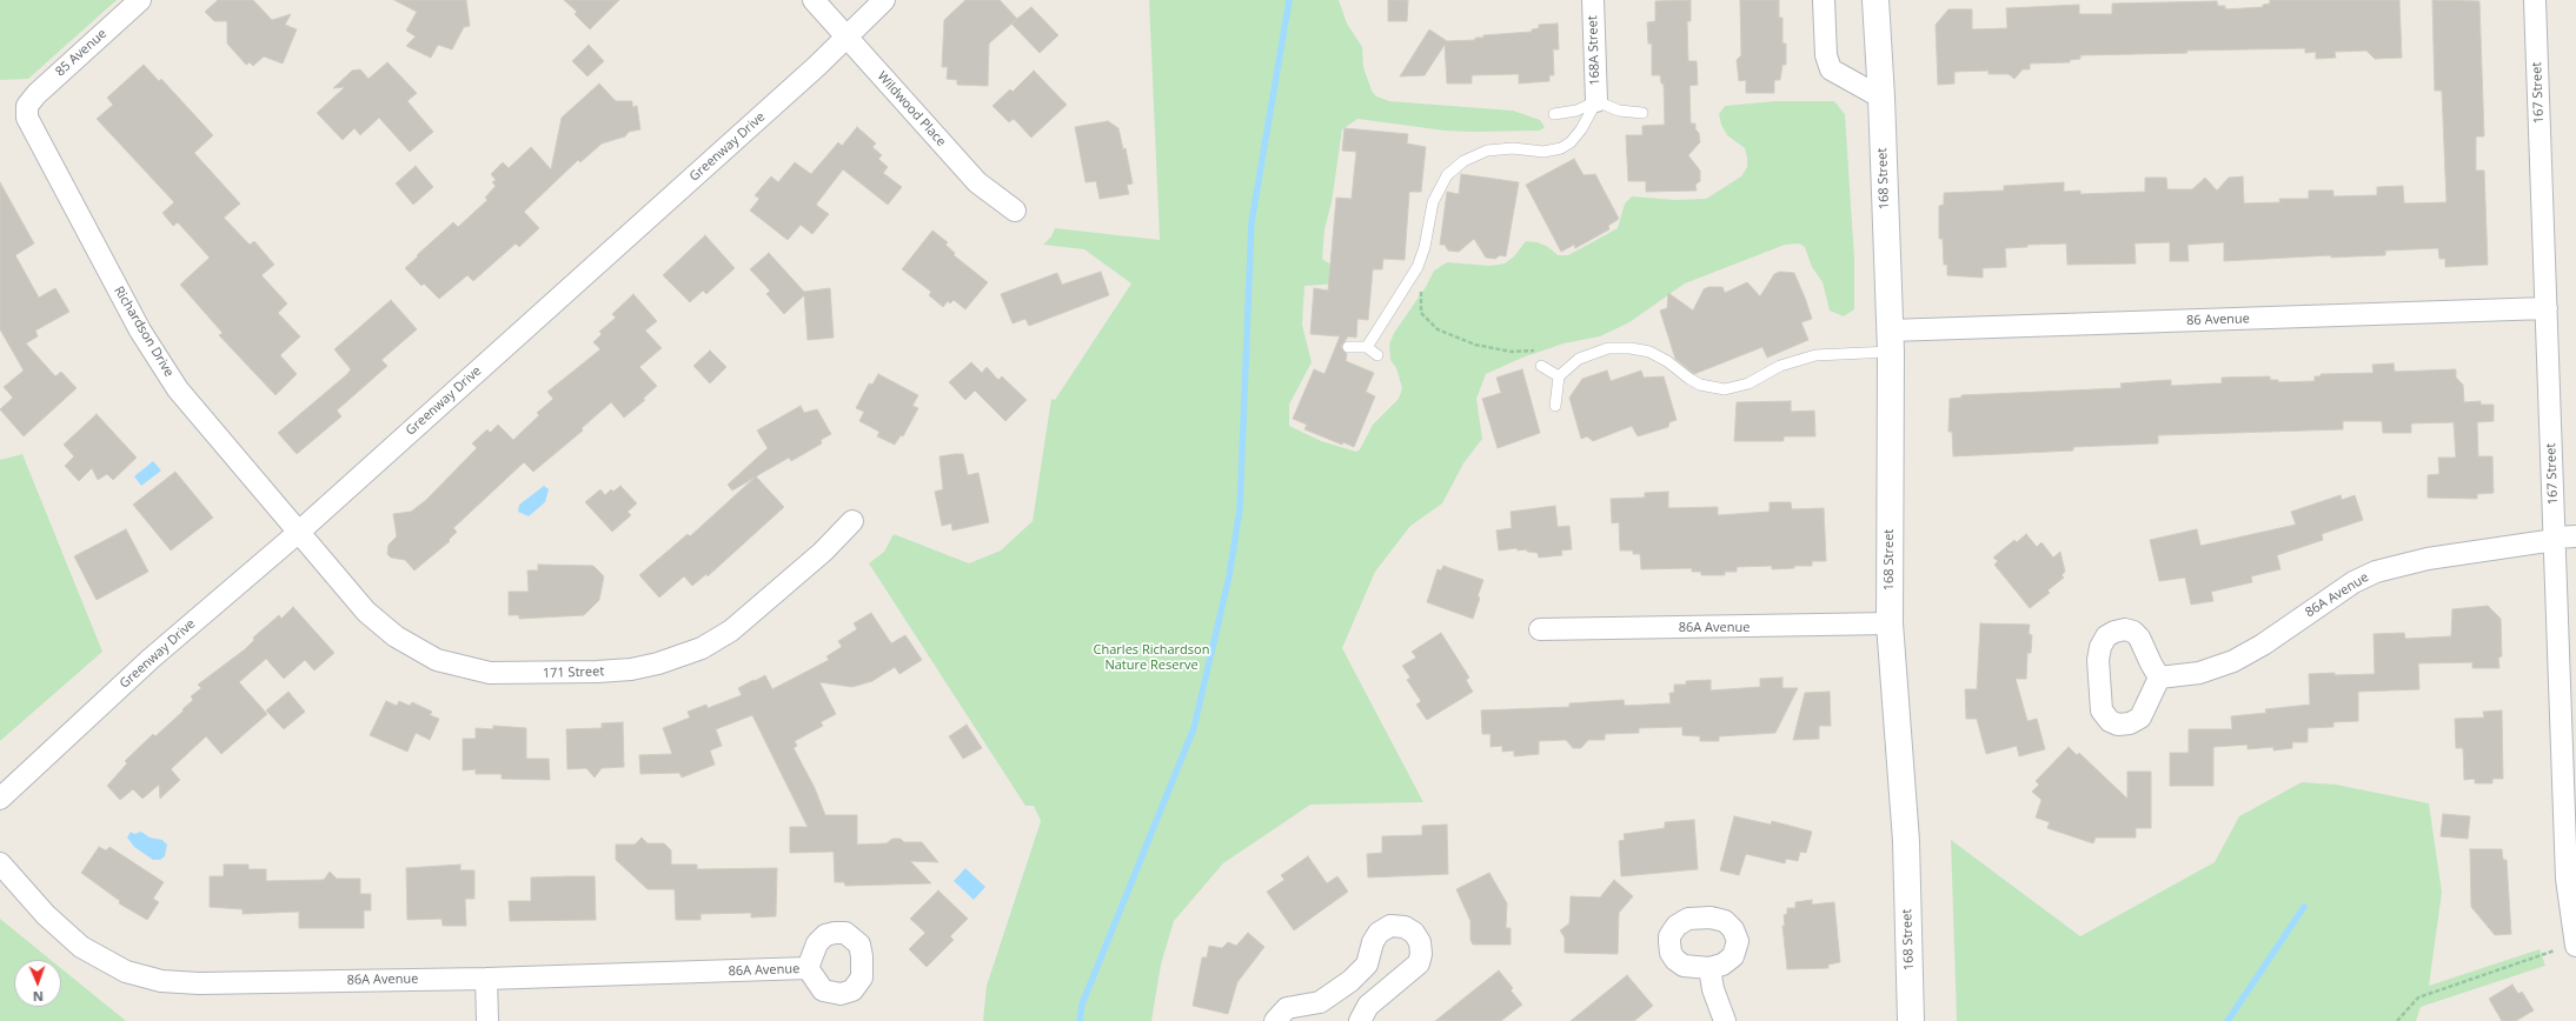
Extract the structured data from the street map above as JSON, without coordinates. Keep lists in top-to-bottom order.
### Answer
{
  "streets": {
    "main road": ["168 Street"],
    "street": [
      "168A Street",
      "85 Avenue",
      "167 Street",
      "Wildwood Place",
      "Greenway Drive",
      "86 Avenue",
      "Richardson Drive",
      "86A Avenue",
      "171 Street"
    ]
  },
  "crossings": [
    ["85 Avenue", "Richardson Drive"],
    ["167 Street", "86 Avenue"],
    ["167 Street", "86A Avenue"],
    ["Wildwood Place", "Greenway Drive"],
    ["Greenway Drive", "Richardson Drive"],
    ["Greenway Drive", "171 Street"],
    ["168 Street", "86 Avenue"],
    ["168 Street", "86A Avenue"],
    ["Richardson Drive", "171 Street"]
  ],
  "parks": ["Charles Richardson Nature Reserve"],
  "north": "bottom"
}
